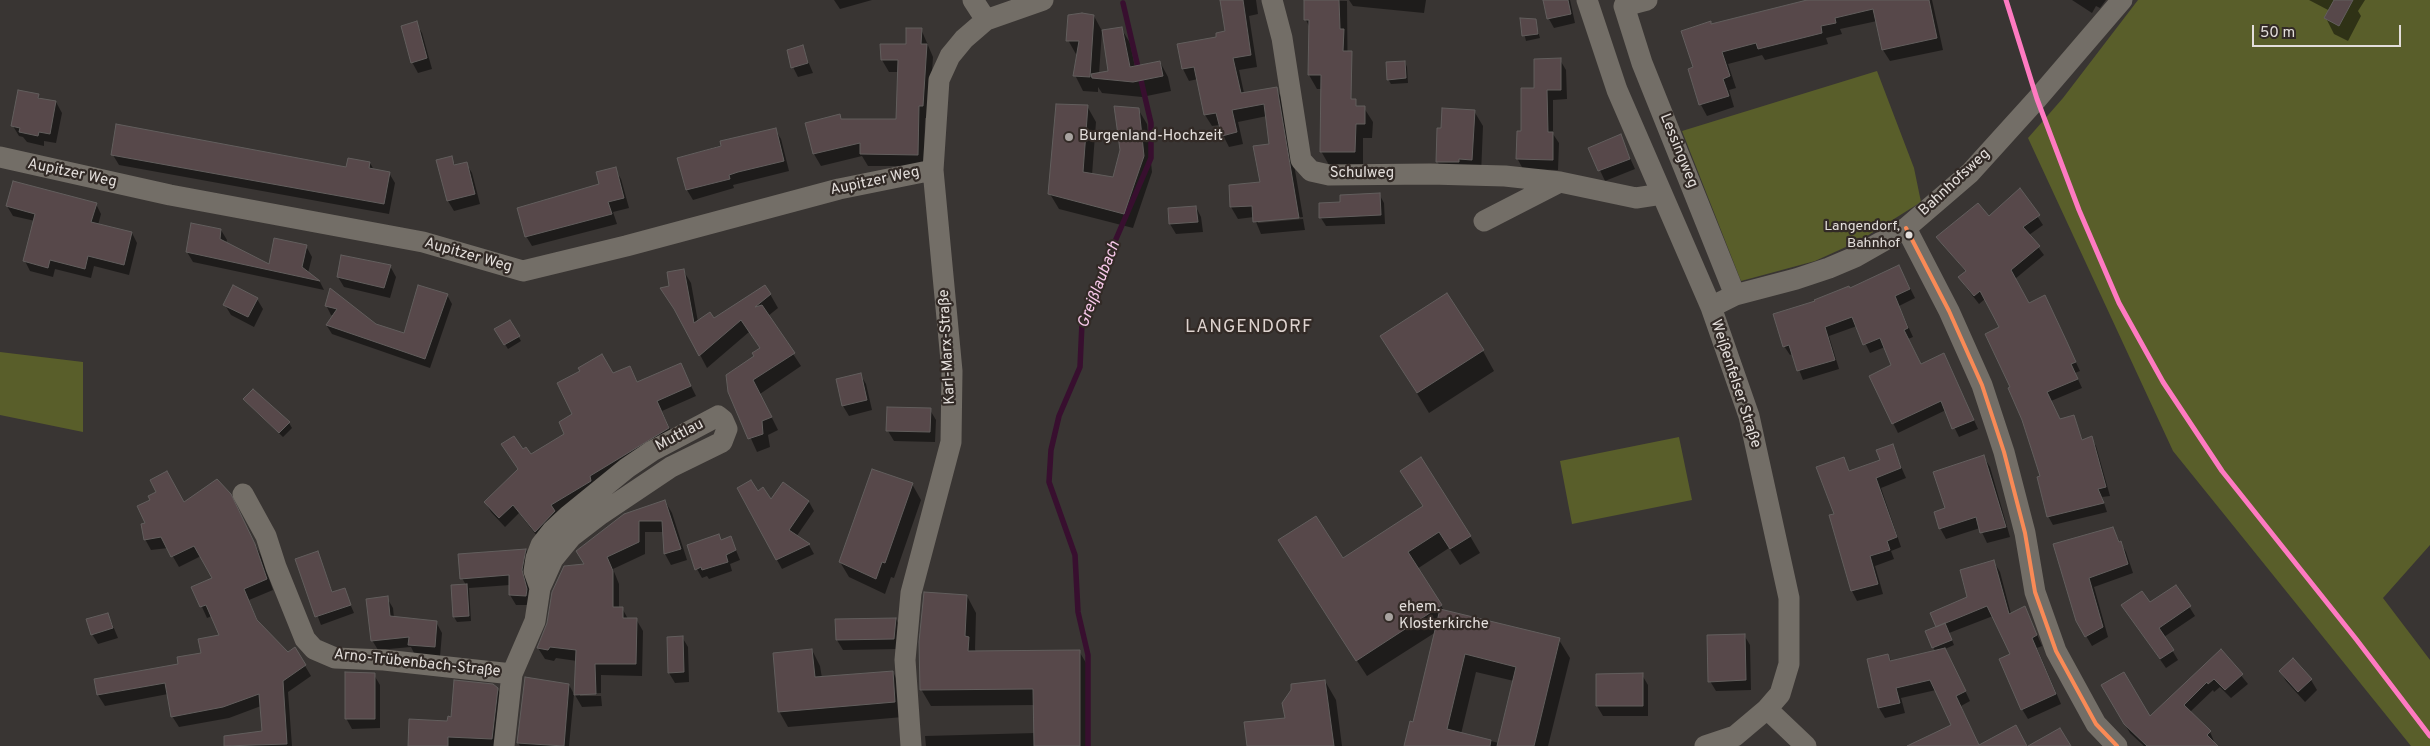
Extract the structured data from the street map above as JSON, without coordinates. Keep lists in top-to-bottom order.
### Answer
{
  "streets": {
    "street": [
      "Lessingweg",
      "Aupitzer Weg",
      "Schulweg",
      "Bahnhofsweg",
      "Karl-Marx-Straße",
      "Weißenfelser Straße",
      "Muttlau",
      "Arno-Trübenbach-Straße"
    ]
  },
  "crossings": [
    ["Lessingweg", "Bahnhofsweg"],
    ["Aupitzer Weg", "Karl-Marx-Straße"],
    ["Schulweg", "Weißenfelser Straße"],
    ["Bahnhofsweg", "Weißenfelser Straße"],
    ["Muttlau", "Arno-Trübenbach-Straße"]
  ],
  "districts": ["LANGENDORF"],
  "water": ["Greißlaubach"],
  "places": ["Burgenland-Hochzeit", "Langendorf, Bahnhof", "ehem. Klosterkirche"],
  "scale_bar": "50 m"
}
